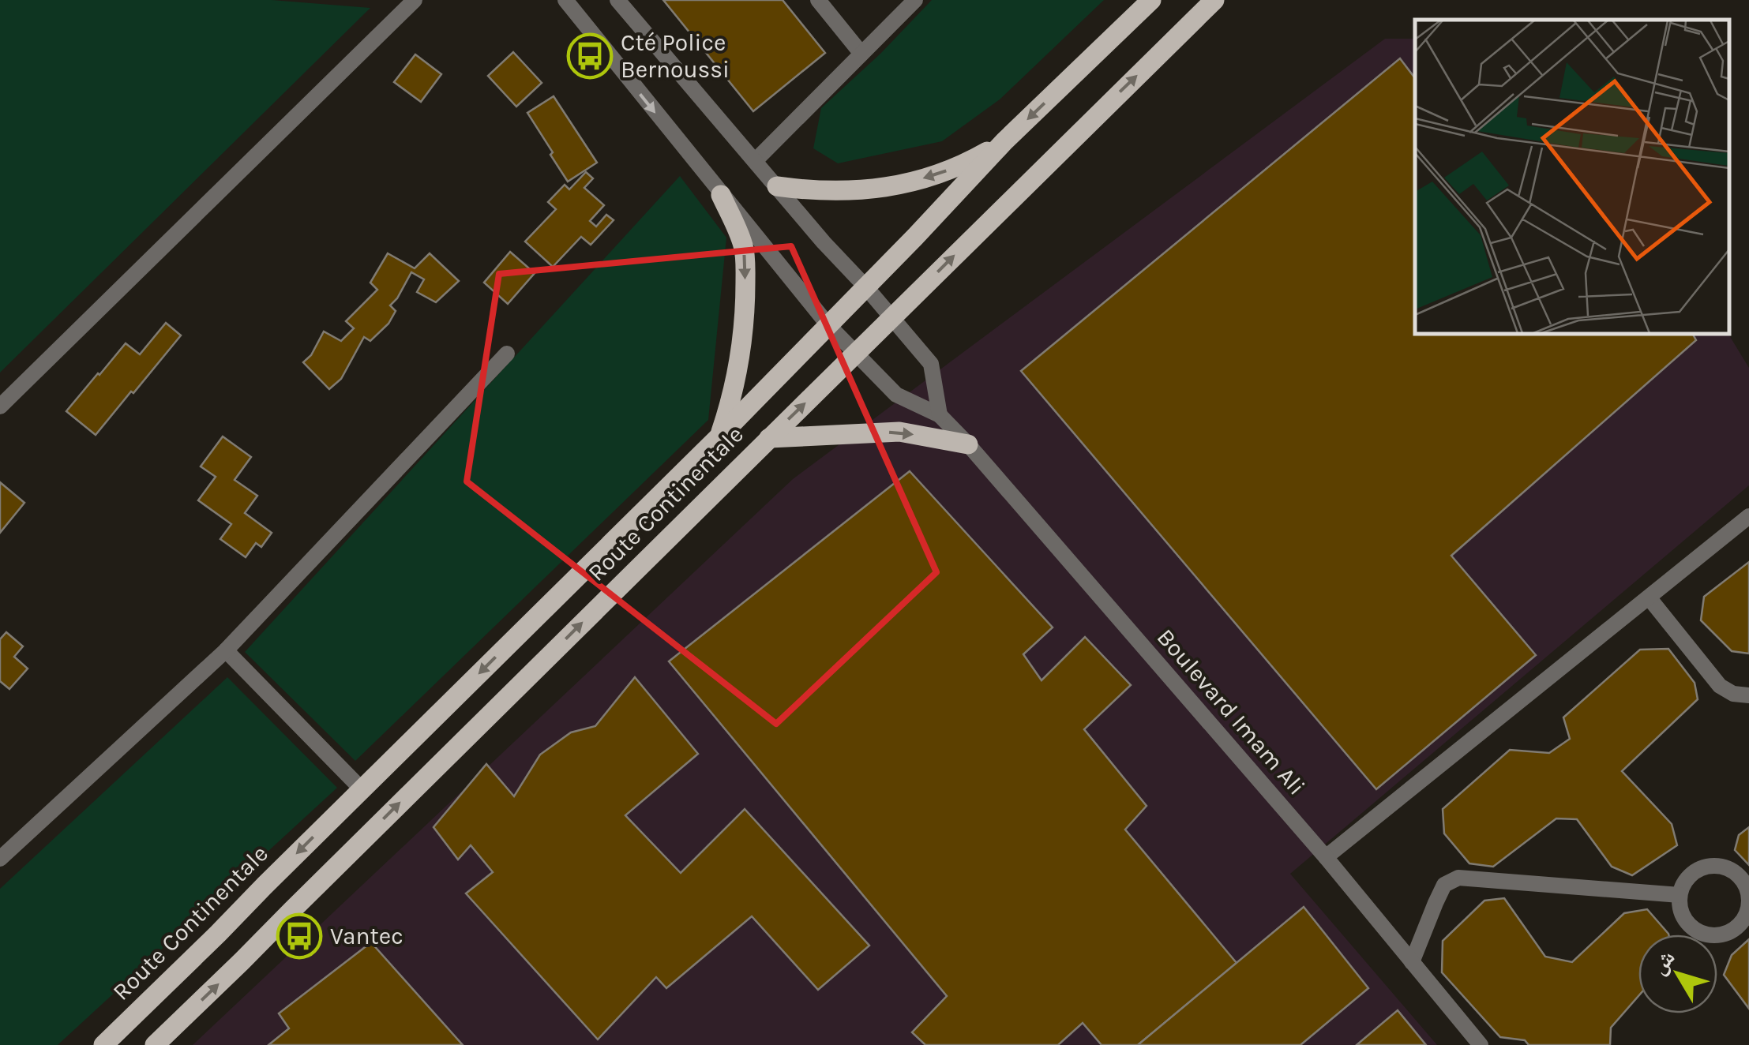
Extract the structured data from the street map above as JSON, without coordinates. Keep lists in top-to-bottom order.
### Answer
{
  "streets": {
    "main road": ["Route Continentale"],
    "street": ["Boulevard Imam Ali"]
  },
  "places": {
    "bus stop": ["Cté Police Bernoussi", "Vantec"]
  },
  "north": "top left"
}
